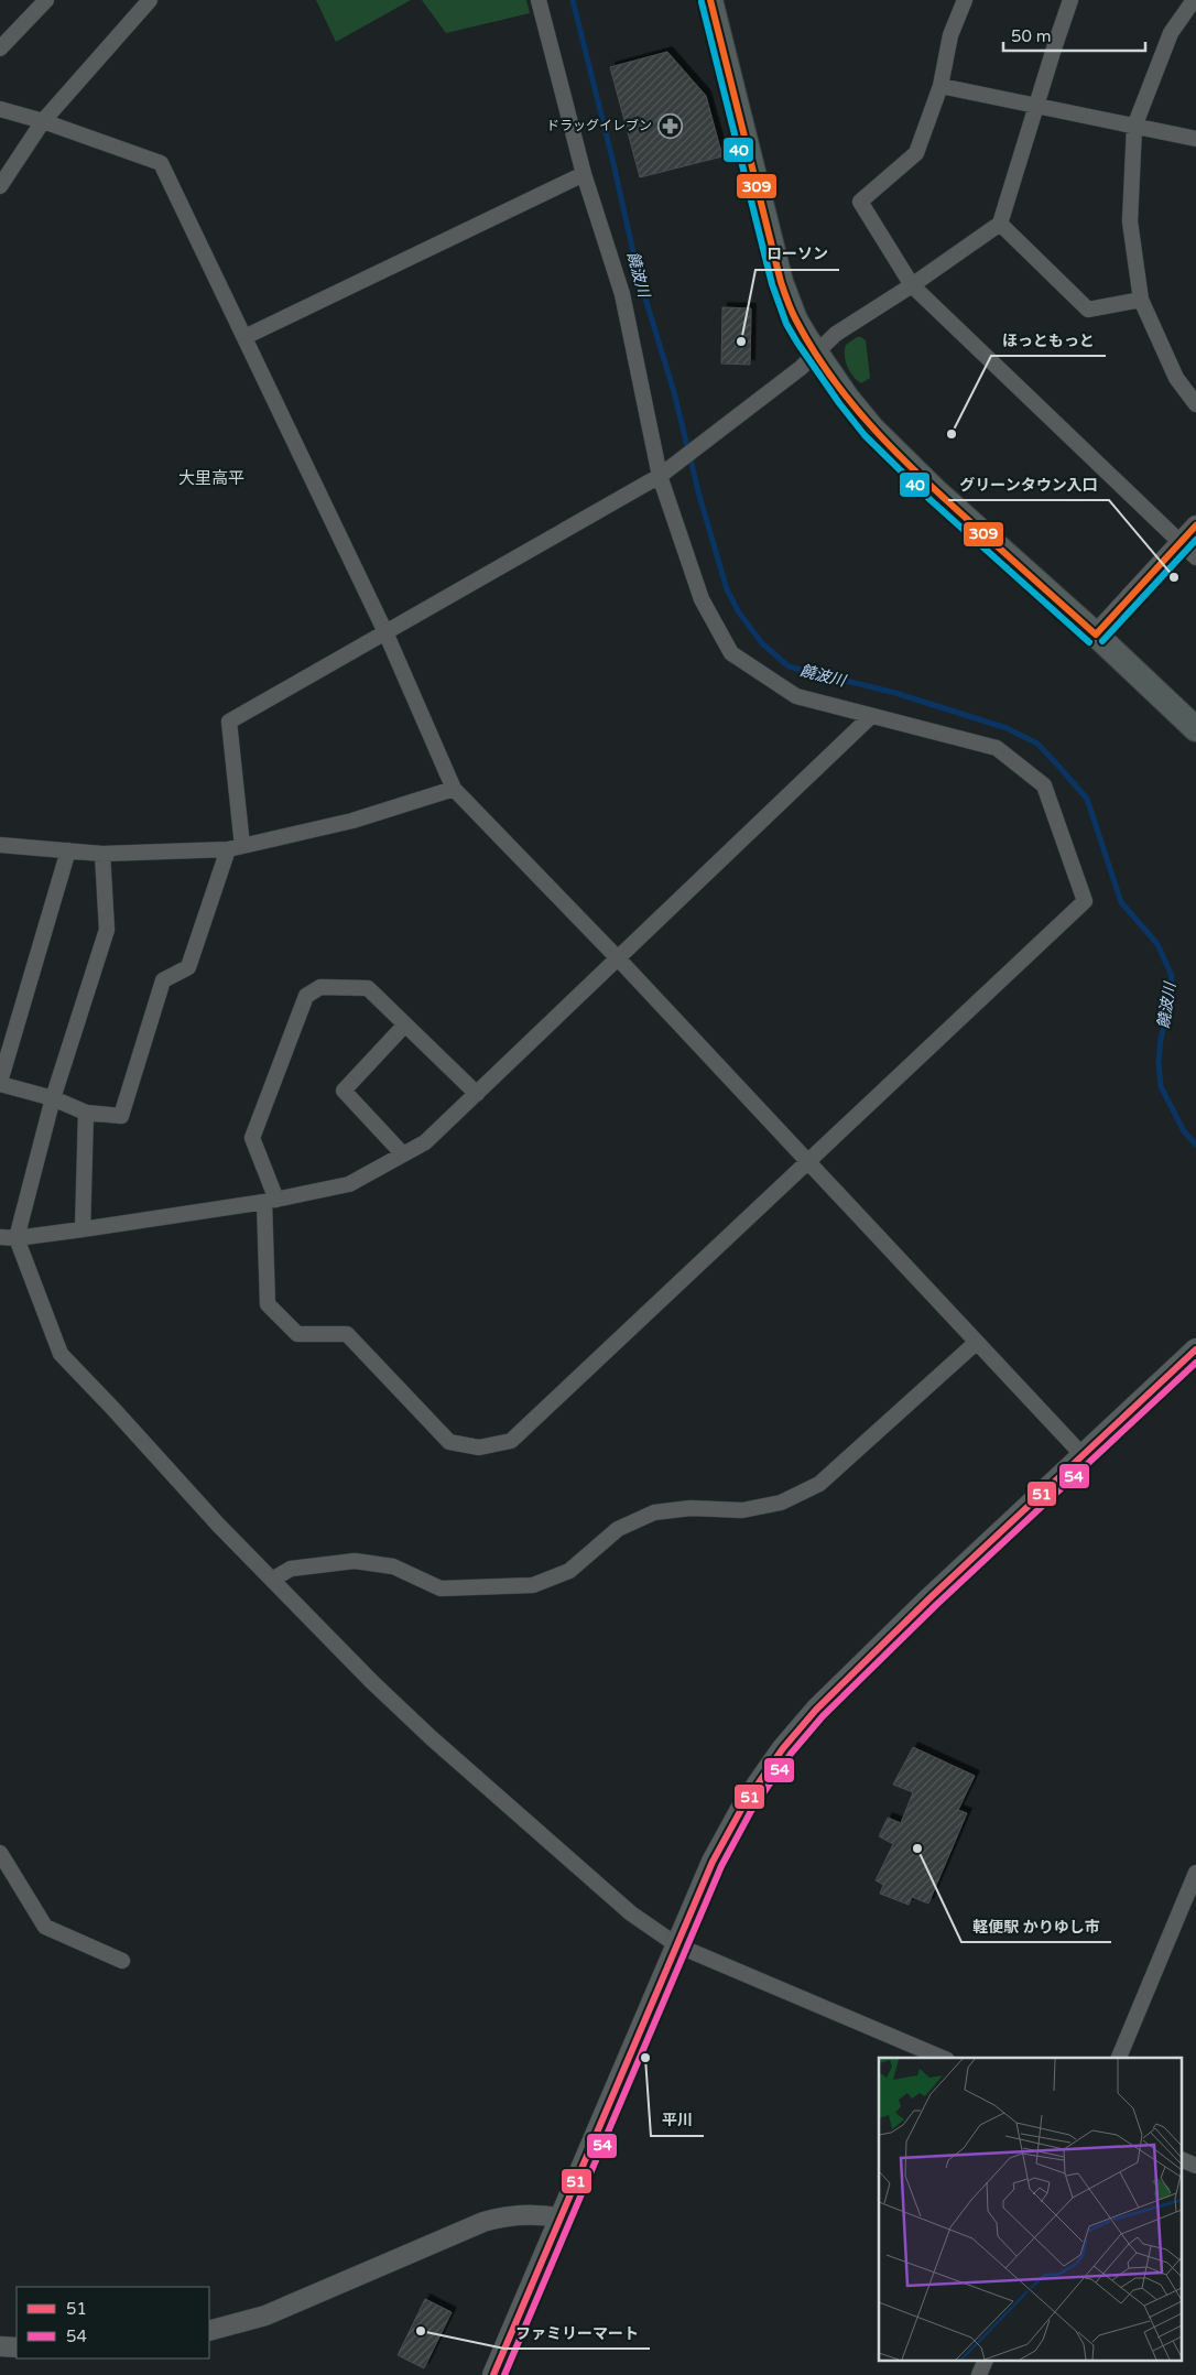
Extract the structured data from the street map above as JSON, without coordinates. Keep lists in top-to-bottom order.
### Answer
{
  "districts": ["大里高平"],
  "water": ["饒波川"],
  "places": {
    "pharmacy": ["ドラッグイレブン"],
    "other": [
      "ローソン",
      "ほっともっと",
      "グリーンタウン入口",
      "軽便駅 かりゆし市",
      "平川",
      "ファミリーマート"
    ]
  },
  "lines": [
    "transit line 309",
    "transit line 40",
    "transit line 51",
    "transit line 54"
  ],
  "legend": ["51", "54"],
  "scale_bar": "50 m"
}
